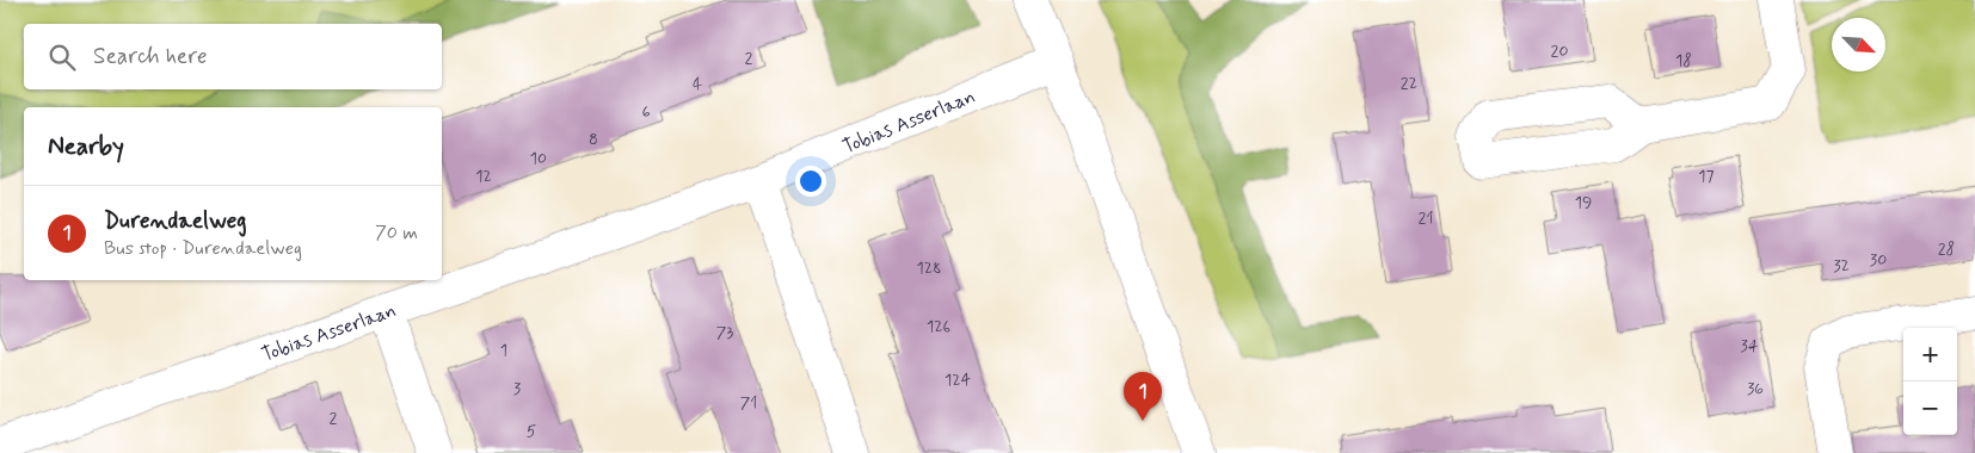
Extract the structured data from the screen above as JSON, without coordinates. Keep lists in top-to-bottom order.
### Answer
{
  "streets": {
    "street": ["Tobias Asserlaan"]
  },
  "house_numbers": [
    "20",
    "2",
    "18",
    "22",
    "4",
    "6",
    "8",
    "10",
    "12",
    "17",
    "19",
    "21",
    "28",
    "30",
    "32",
    "128",
    "126",
    "73",
    "34",
    "1",
    "124",
    "3",
    "36",
    "71",
    "2",
    "5"
  ],
  "north": "bottom right",
  "page": {
    "search": "Search here",
    "heading": "Nearby",
    "list": [
      {
        "mark": "1",
        "name": "Durendaelweg",
        "note": "Bus stop · Durendaelweg",
        "value": "70 m"
      }
    ],
    "map_buttons": ["+", "−"],
    "pins": "1"
  }
}
